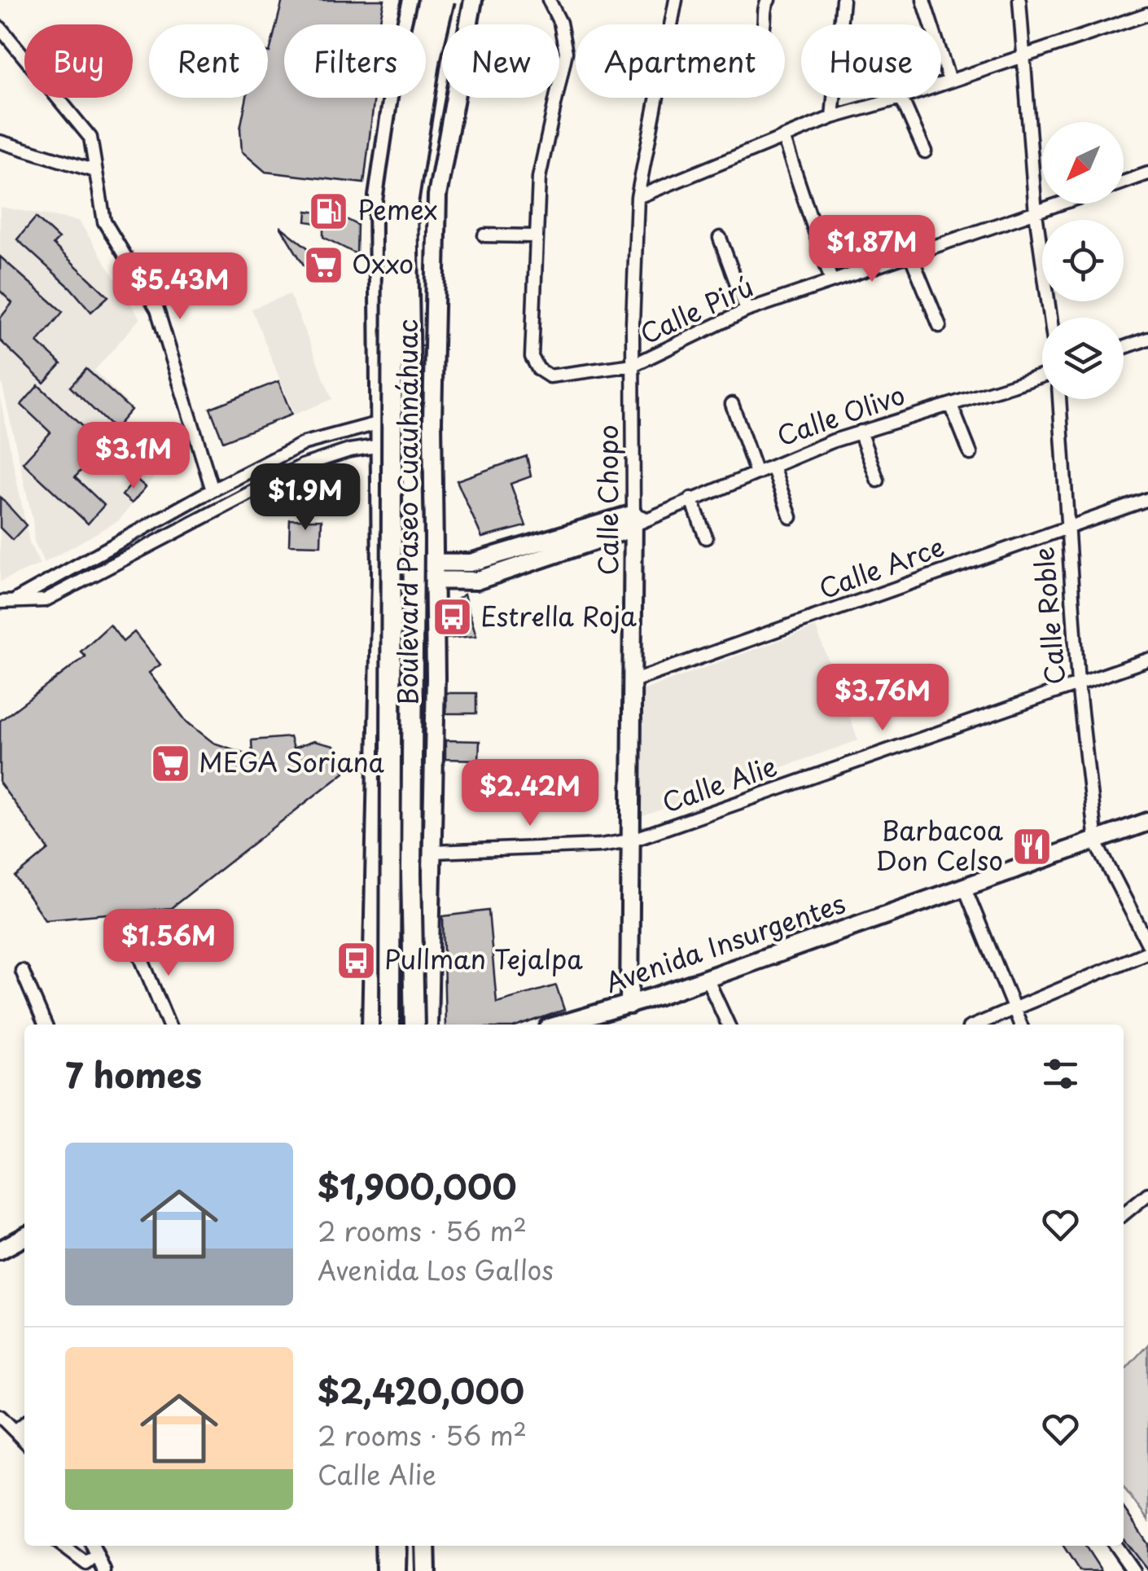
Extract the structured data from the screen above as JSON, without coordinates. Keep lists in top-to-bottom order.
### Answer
{
  "streets": {
    "main road": ["Boulevard Paseo Cuauhnáhuac"],
    "street": [
      "Calle Pirú",
      "Calle Olivo",
      "Calle Chopo",
      "Calle Arce",
      "Calle Roble",
      "Calle Alie",
      "Avenida Insurgentes"
    ]
  },
  "crossings": [
    ["Calle Pirú", "Calle Chopo"],
    ["Calle Olivo", "Calle Chopo"],
    ["Calle Olivo", "Boulevard Paseo Cuauhnáhuac"],
    ["Calle Chopo", "Calle Arce"],
    ["Calle Chopo", "Calle Alie"],
    ["Calle Chopo", "Avenida Insurgentes"],
    ["Boulevard Paseo Cuauhnáhuac", "Calle Alie"],
    ["Calle Arce", "Calle Roble"],
    ["Calle Roble", "Calle Alie"],
    ["Calle Roble", "Avenida Insurgentes"]
  ],
  "places": {
    "fuel station": ["Pemex"],
    "supermarket": ["Oxxo", "MEGA Soriana"],
    "bus stop": ["Estrella Roja", "Pullman Tejalpa"],
    "restaurant": ["Barbacoa Don Celso"]
  },
  "north": "bottom left",
  "page": {
    "chip": [
      "Buy",
      "Rent",
      "Filters",
      "New",
      "Apartment",
      "House"
    ],
    "price": [
      "$1.87M",
      "$5.43M",
      "$3.1M",
      "$1.9M",
      "$3.76M",
      "$2.42M",
      "$1.56M"
    ],
    "heading": "7 homes",
    "list": [
      {
        "name": "$1,900,000",
        "note": "2 rooms · 56 m² · Avenida Los Gallos"
      },
      {
        "name": "$2,420,000",
        "note": "2 rooms · 56 m² · Calle Alie"
      }
    ]
  }
}
